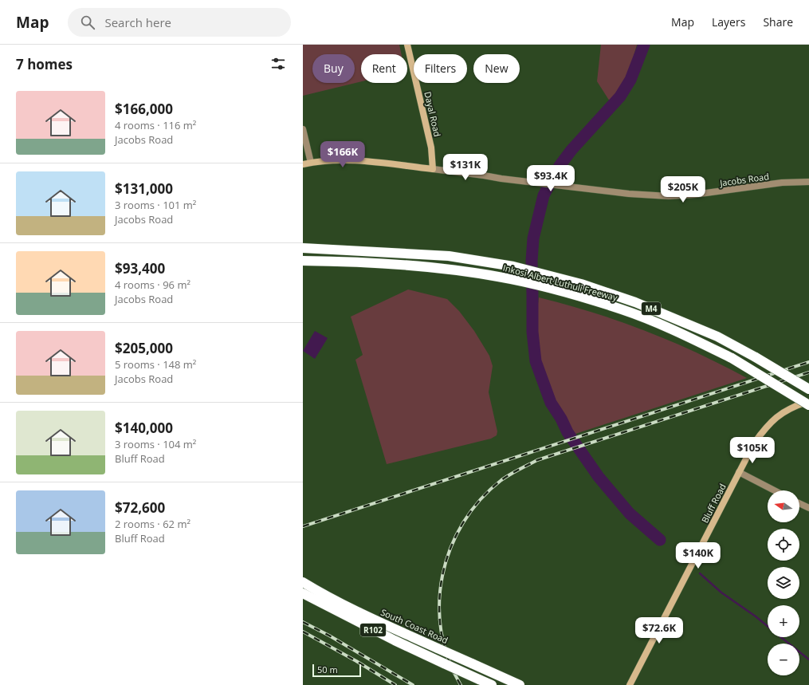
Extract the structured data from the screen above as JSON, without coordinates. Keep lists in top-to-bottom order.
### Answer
{
  "streets": {
    "highway": [
      "Inkosi Albert Luthuli Freeway",
      "M4",
      "South Coast Road",
      "R102"
    ],
    "main road": ["Dayal Road", "Jacobs Road", "Bluff Road"]
  },
  "crossings": [
    ["Dayal Road", "Jacobs Road"]
  ],
  "scale_bar": "50 m",
  "north": "left",
  "page": {
    "header": "Map",
    "search": "Search here",
    "nav": ["Map", "Layers", "Share"],
    "heading": "7 homes",
    "chip": [
      "Buy",
      "Rent",
      "Filters",
      "New"
    ],
    "list": [
      {
        "name": "$166,000",
        "note": "4 rooms · 116 m² · Jacobs Road"
      },
      {
        "name": "$131,000",
        "note": "3 rooms · 101 m² · Jacobs Road"
      },
      {
        "name": "$93,400",
        "note": "4 rooms · 96 m² · Jacobs Road"
      },
      {
        "name": "$205,000",
        "note": "5 rooms · 148 m² · Jacobs Road"
      },
      {
        "name": "$140,000",
        "note": "3 rooms · 104 m² · Bluff Road"
      },
      {
        "name": "$72,600",
        "note": "2 rooms · 62 m² · Bluff Road"
      }
    ],
    "price": [
      "$166K",
      "$131K",
      "$93.4K",
      "$205K",
      "$105K",
      "$140K",
      "$72.6K"
    ],
    "map_buttons": ["+", "−"],
    "scale": "50 m"
  }
}
